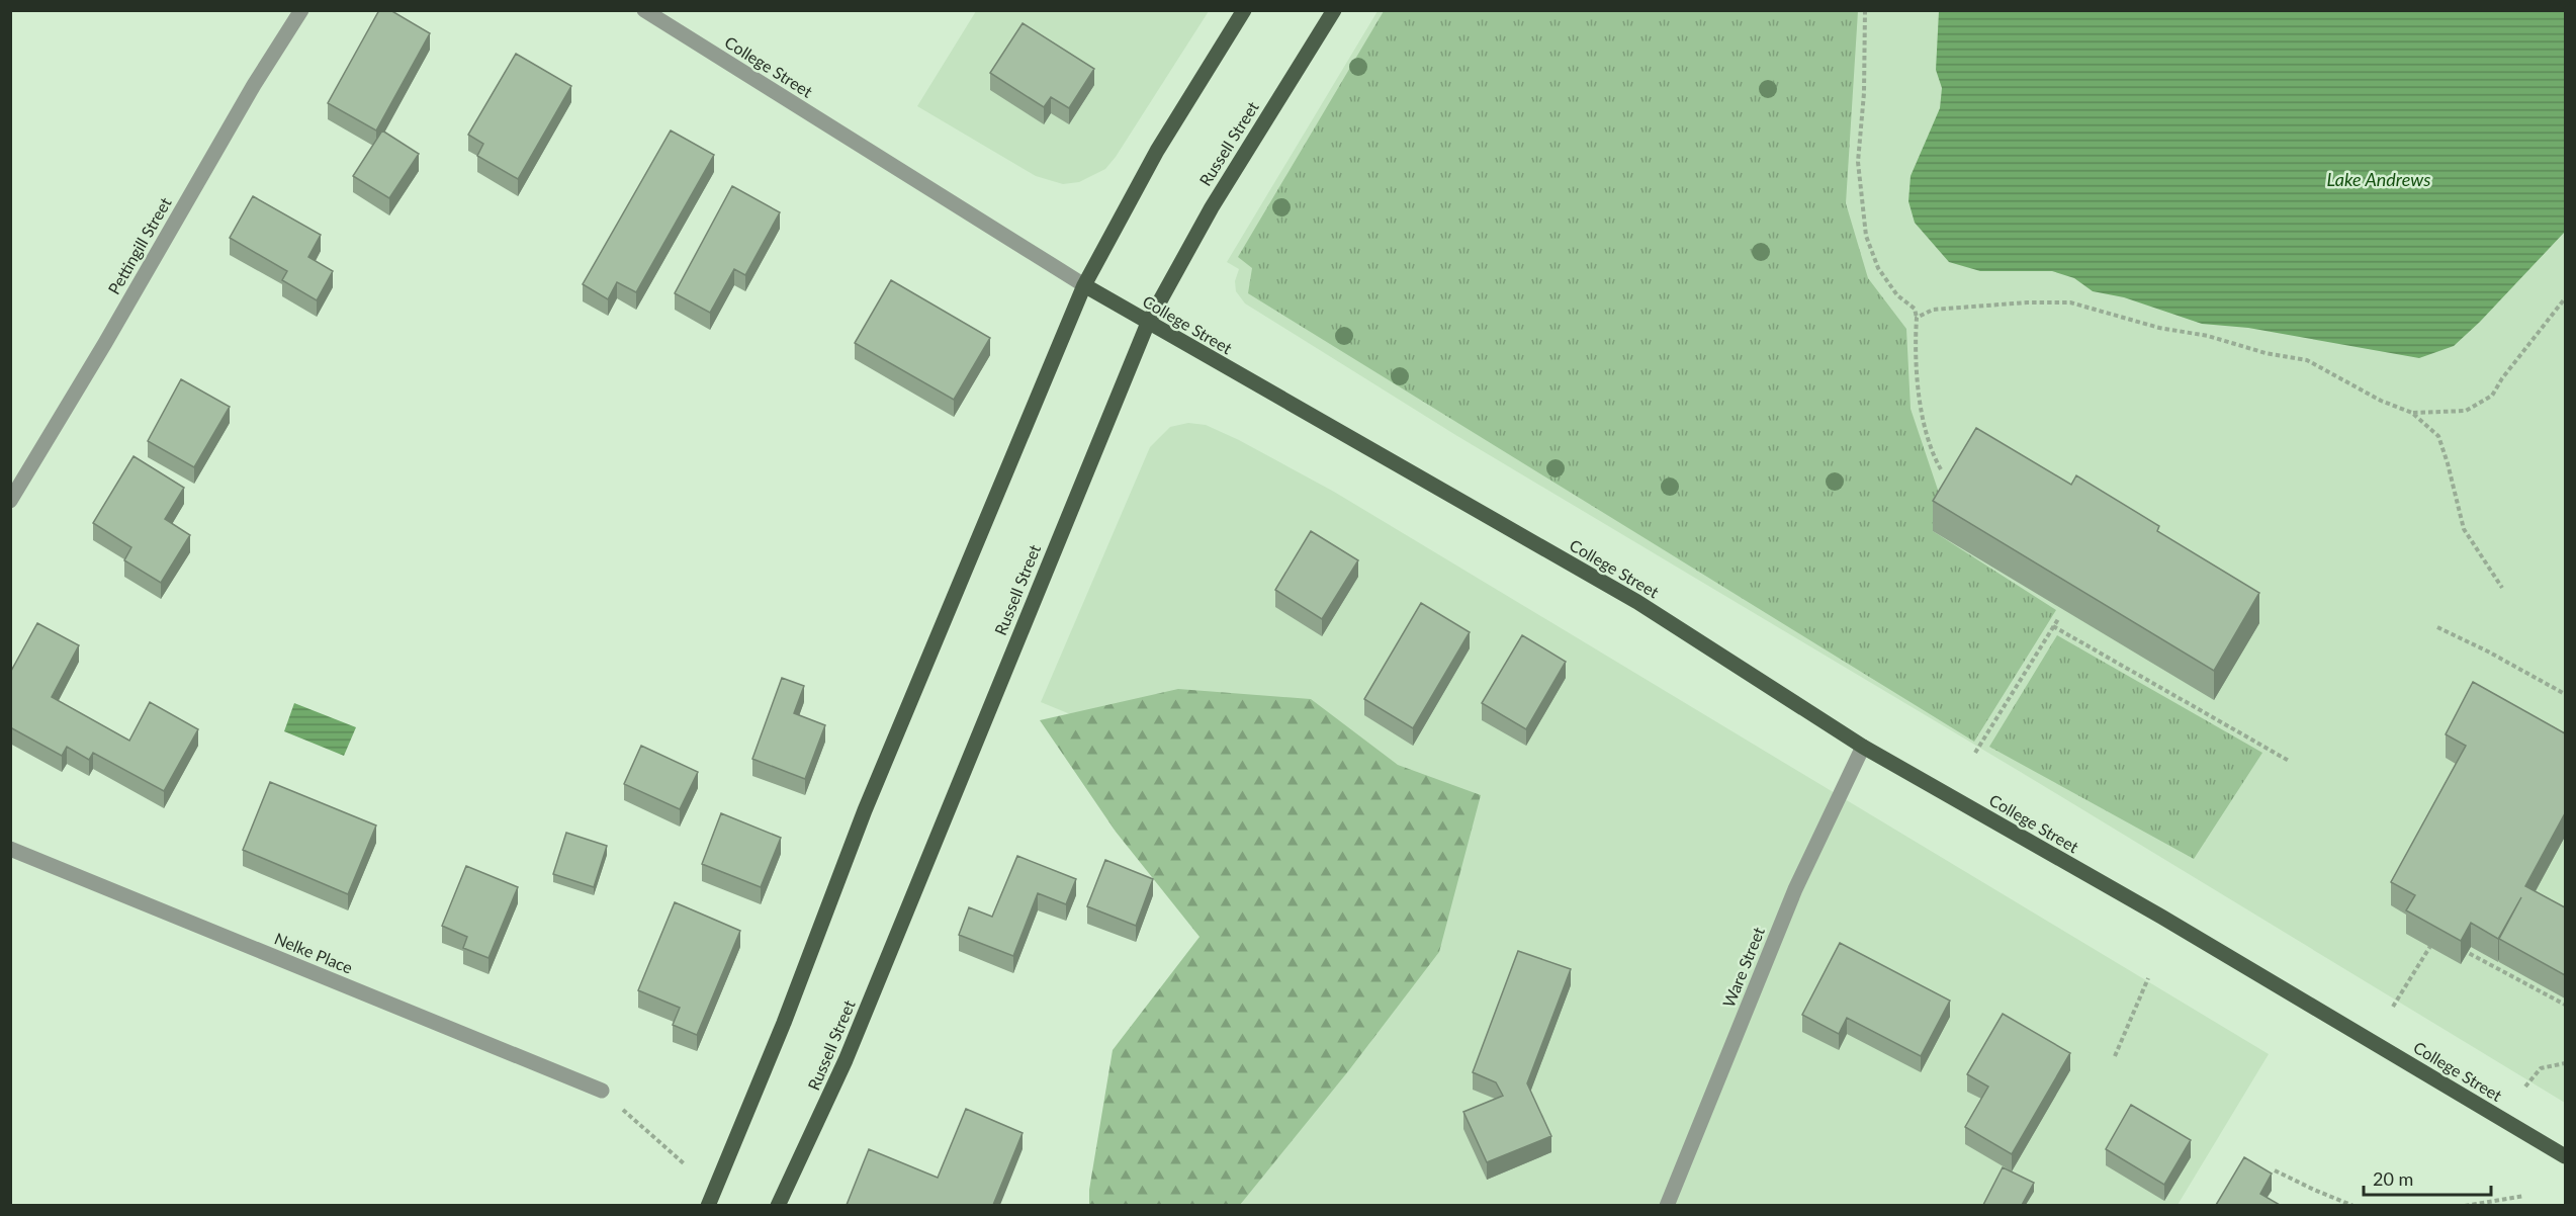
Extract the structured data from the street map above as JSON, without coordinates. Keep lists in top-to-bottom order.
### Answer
{
  "streets": {
    "main road": ["College Street", "Russell Street"],
    "street": ["Pettingill Street", "Nelke Place", "Ware Street"]
  },
  "crossings": [
    ["College Street", "Russell Street"],
    ["College Street", "Ware Street"]
  ],
  "water": ["Lake Andrews"],
  "scale_bar": "20 m"
}
